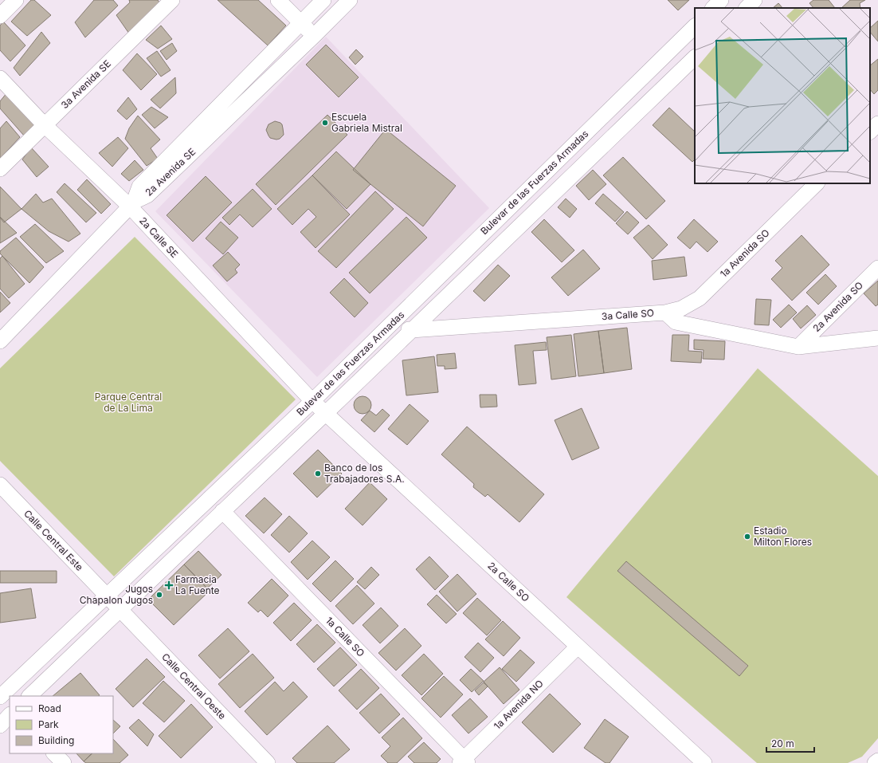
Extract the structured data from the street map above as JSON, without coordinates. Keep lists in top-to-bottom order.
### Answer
{
  "streets": {
    "street": [
      "3a Avenida SE",
      "2a Avenida SE",
      "Bulevar de las Fuerzas Armadas",
      "2a Calle SE",
      "1a Avenida SO",
      "2a Avenida SO",
      "3a Calle SO",
      "Calle Central Este",
      "2a Calle SO",
      "1a Calle SO",
      "Calle Central Oeste",
      "1a Avenida NO"
    ]
  },
  "crossings": [
    ["3a Avenida SE", "2a Calle SE"],
    ["2a Avenida SE", "2a Calle SE"],
    ["Bulevar de las Fuerzas Armadas", "2a Calle SE"],
    ["Bulevar de las Fuerzas Armadas", "3a Calle SO"],
    ["Bulevar de las Fuerzas Armadas", "Calle Central Este"],
    ["Bulevar de las Fuerzas Armadas", "2a Calle SO"],
    ["Bulevar de las Fuerzas Armadas", "1a Calle SO"],
    ["Bulevar de las Fuerzas Armadas", "Calle Central Oeste"],
    ["2a Calle SE", "2a Calle SO"],
    ["1a Avenida SO", "3a Calle SO"],
    ["2a Avenida SO", "3a Calle SO"],
    ["Calle Central Este", "Calle Central Oeste"],
    ["2a Calle SO", "1a Avenida NO"],
    ["1a Calle SO", "1a Avenida NO"]
  ],
  "parks": ["Parque Central de La Lima"],
  "places": {
    "other": [
      "Escuela Gabriela Mistral",
      "Banco de los Trabajadores S.A.",
      "Estadio Milton Flores",
      "Jugos Chapalon Jugos"
    ],
    "health": ["Farmacia La Fuente"]
  },
  "legend": ["Road", "Park", "Building"],
  "scale_bar": "20 m"
}
